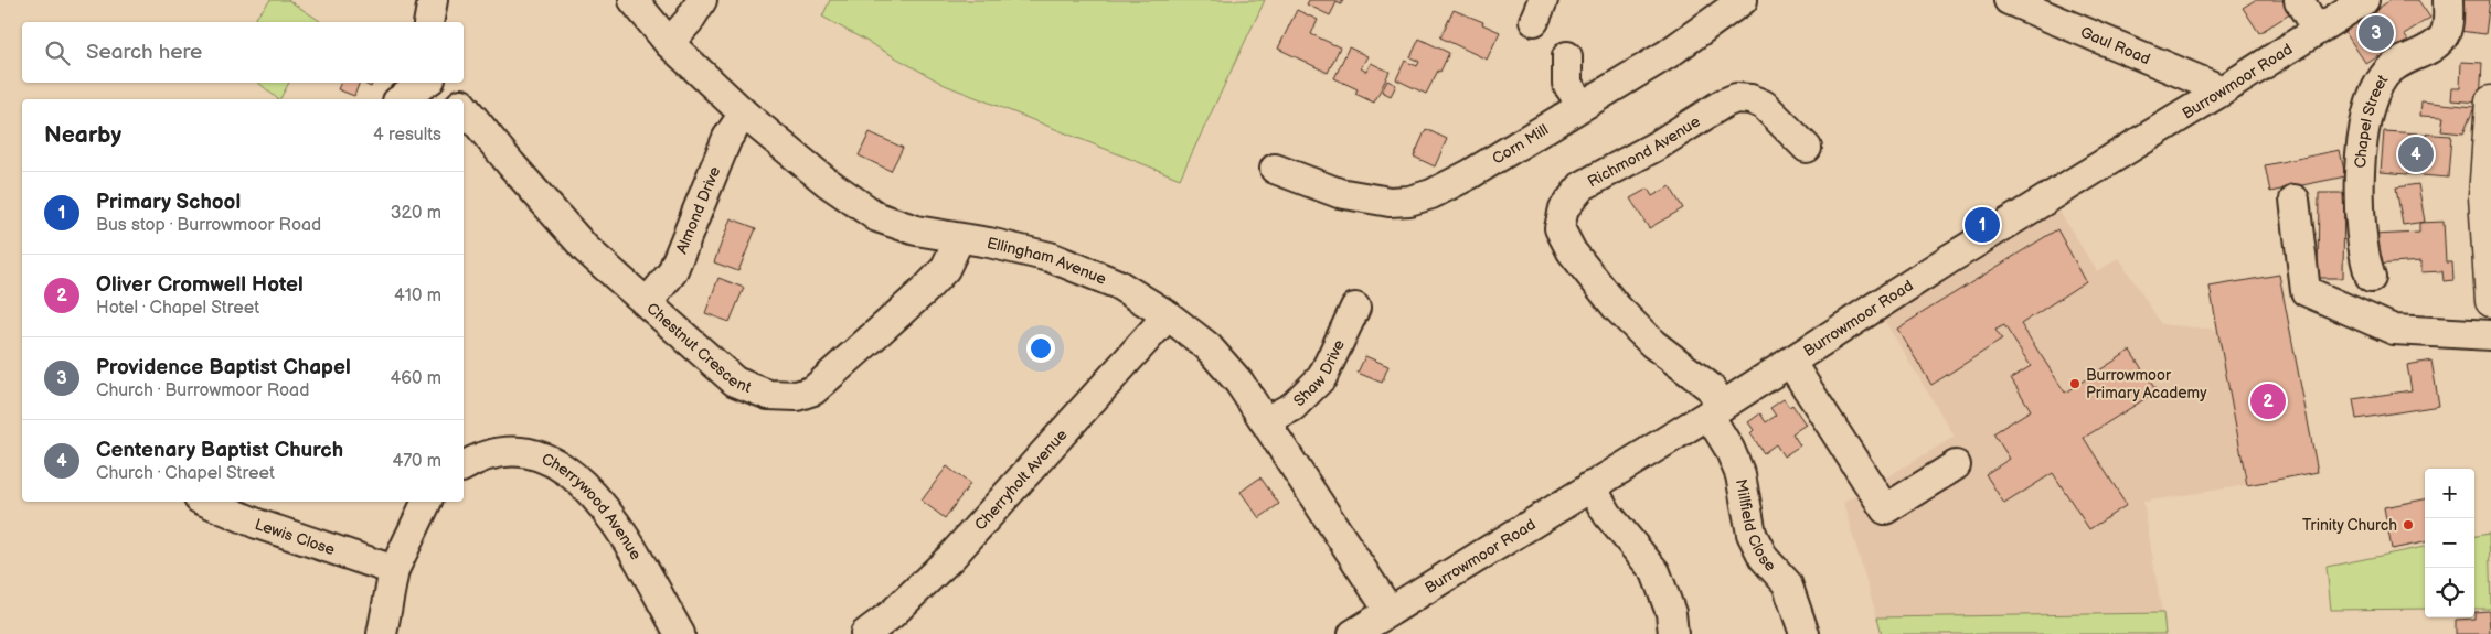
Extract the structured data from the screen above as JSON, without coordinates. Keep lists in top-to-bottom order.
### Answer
{
  "streets": {
    "street": [
      "Gaul Road",
      "Burrowmoor Road",
      "Chapel Street",
      "Corn Mill",
      "Richmond Avenue",
      "Almond Drive",
      "Ellingham Avenue",
      "Chestnut Crescent",
      "Shaw Drive",
      "Cherryholt Avenue",
      "Cherrywood Avenue",
      "Millfield Close",
      "Lewis Close"
    ]
  },
  "crossings": [
    ["Gaul Road", "Burrowmoor Road"],
    ["Burrowmoor Road", "Richmond Avenue"],
    ["Burrowmoor Road", "Ellingham Avenue"],
    ["Burrowmoor Road", "Millfield Close"],
    ["Richmond Avenue", "Millfield Close"],
    ["Almond Drive", "Ellingham Avenue"],
    ["Almond Drive", "Chestnut Crescent"],
    ["Ellingham Avenue", "Chestnut Crescent"],
    ["Ellingham Avenue", "Shaw Drive"],
    ["Ellingham Avenue", "Cherryholt Avenue"]
  ],
  "places": ["Burrowmoor Primary Academy", "Trinity Church"],
  "page": {
    "pins": [
      "3",
      "4",
      "1",
      "2"
    ],
    "search": "Search here",
    "heading": ["Nearby", "4 results"],
    "list": [
      {
        "mark": "1",
        "name": "Primary School",
        "note": "Bus stop · Burrowmoor Road",
        "value": "320 m"
      },
      {
        "mark": "2",
        "name": "Oliver Cromwell Hotel",
        "note": "Hotel · Chapel Street",
        "value": "410 m"
      },
      {
        "mark": "3",
        "name": "Providence Baptist Chapel",
        "note": "Church · Burrowmoor Road",
        "value": "460 m"
      },
      {
        "mark": "4",
        "name": "Centenary Baptist Church",
        "note": "Church · Chapel Street",
        "value": "470 m"
      }
    ],
    "map_buttons": ["+", "−"]
  }
}
